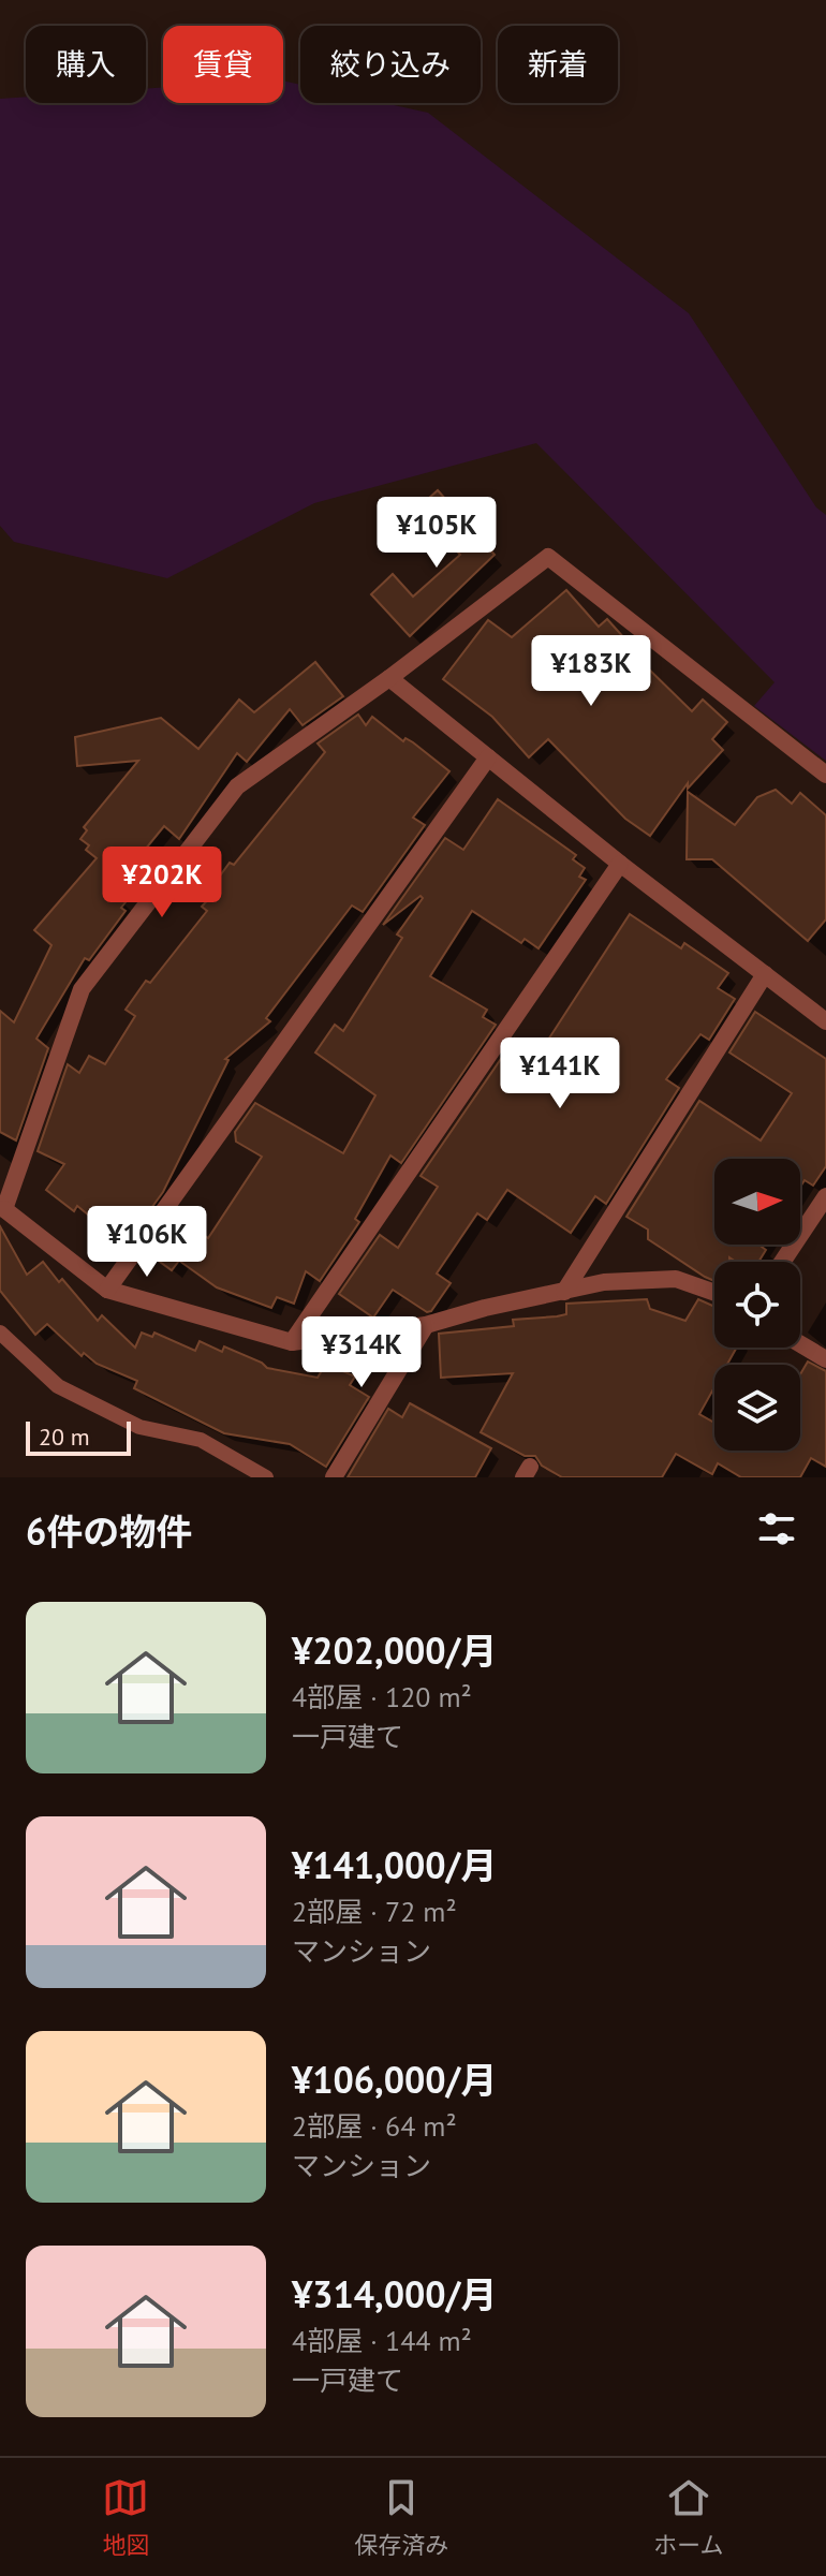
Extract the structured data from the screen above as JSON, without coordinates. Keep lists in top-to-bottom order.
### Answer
{
  "scale_bar": "20 m",
  "north": "right",
  "page": {
    "chip": [
      "購入",
      "賃貸",
      "絞り込み",
      "新着"
    ],
    "price": [
      "¥105K",
      "¥183K",
      "¥202K",
      "¥141K",
      "¥106K",
      "¥314K"
    ],
    "scale": "20 m",
    "heading": "6件の物件",
    "list": [
      {
        "name": "¥202,000/月",
        "note": "4部屋 · 120 m² · 一戸建て"
      },
      {
        "name": "¥141,000/月",
        "note": "2部屋 · 72 m² · マンション"
      },
      {
        "name": "¥106,000/月",
        "note": "2部屋 · 64 m² · マンション"
      },
      {
        "name": "¥314,000/月",
        "note": "4部屋 · 144 m² · 一戸建て"
      }
    ],
    "tabs": ["地図", "保存済み", "ホーム"]
  }
}
